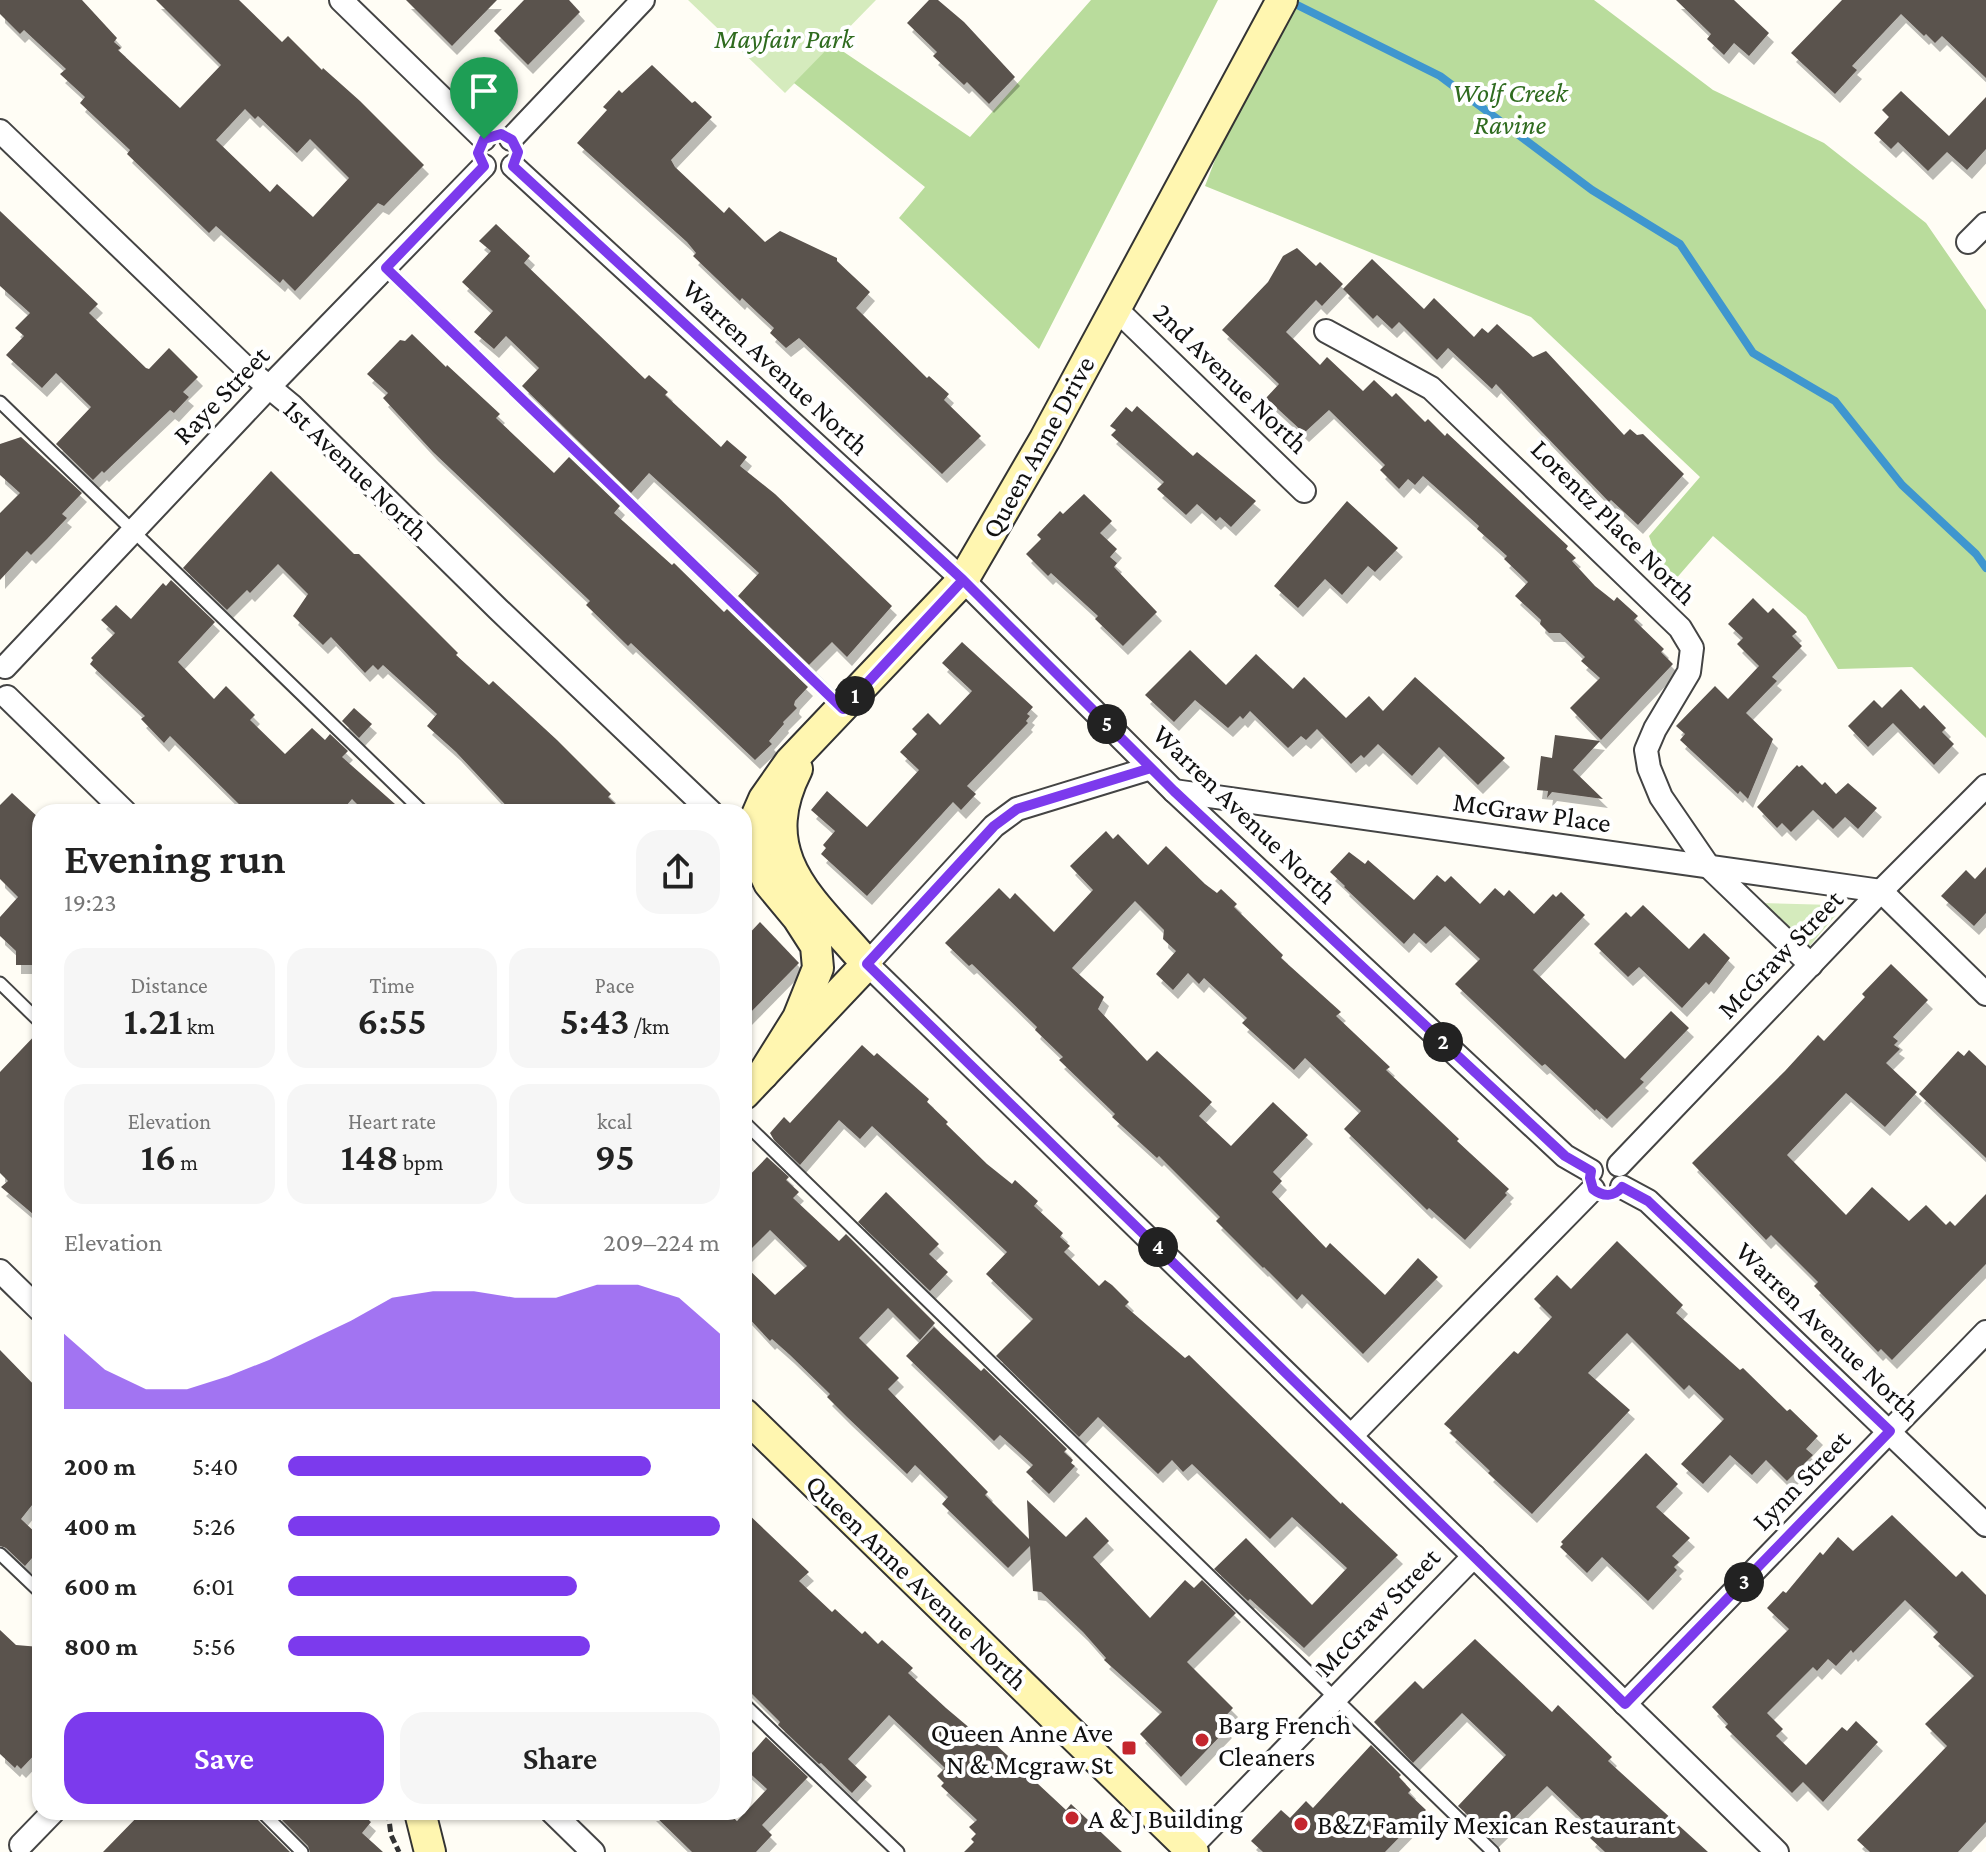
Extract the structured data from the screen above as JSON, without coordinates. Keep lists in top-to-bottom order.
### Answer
{
  "streets": {
    "main road": ["Queen Anne Drive", "Queen Anne Avenue North"],
    "street": [
      "Warren Avenue North",
      "2nd Avenue North",
      "Raye Street",
      "1st Avenue North",
      "Lorentz Place North",
      "McGraw Place",
      "McGraw Street",
      "Lynn Street"
    ]
  },
  "crossings": [
    ["Warren Avenue North", "Raye Street"],
    ["Warren Avenue North", "Queen Anne Drive"],
    ["Warren Avenue North", "McGraw Place"],
    ["Warren Avenue North", "McGraw Street"],
    ["Warren Avenue North", "Lynn Street"],
    ["2nd Avenue North", "Queen Anne Drive"],
    ["Raye Street", "1st Avenue North"],
    ["Lorentz Place North", "McGraw Place"],
    ["McGraw Place", "McGraw Street"],
    ["McGraw Street", "Queen Anne Avenue North"]
  ],
  "parks": ["Mayfair Park", "Wolf Creek Ravine"],
  "places": {
    "other": ["Barg French Cleaners", "A & J Building", "B&Z Family Mexican Restaurant"],
    "transit": ["Queen Anne Ave N & Mcgraw St"]
  },
  "page": {
    "pins": [
      "1",
      "5",
      "2",
      "4",
      "3"
    ],
    "heading": ["Evening run", "19:23"],
    "stats": [
      ["Distance", "1.21 km"],
      ["Time", "6:55"],
      ["Pace", "5:43 /km"],
      ["Elevation", "16 m"],
      ["Heart rate", "148 bpm"],
      ["kcal", "95"]
    ],
    "chart": ["Elevation", "209–224 m"],
    "list": [
      {
        "name": "200 m",
        "note": "5:40"
      },
      {
        "name": "400 m",
        "note": "5:26"
      },
      {
        "name": "600 m",
        "note": "6:01"
      },
      {
        "name": "800 m",
        "note": "5:56"
      }
    ],
    "buttons": ["Save", "Share"]
  }
}
